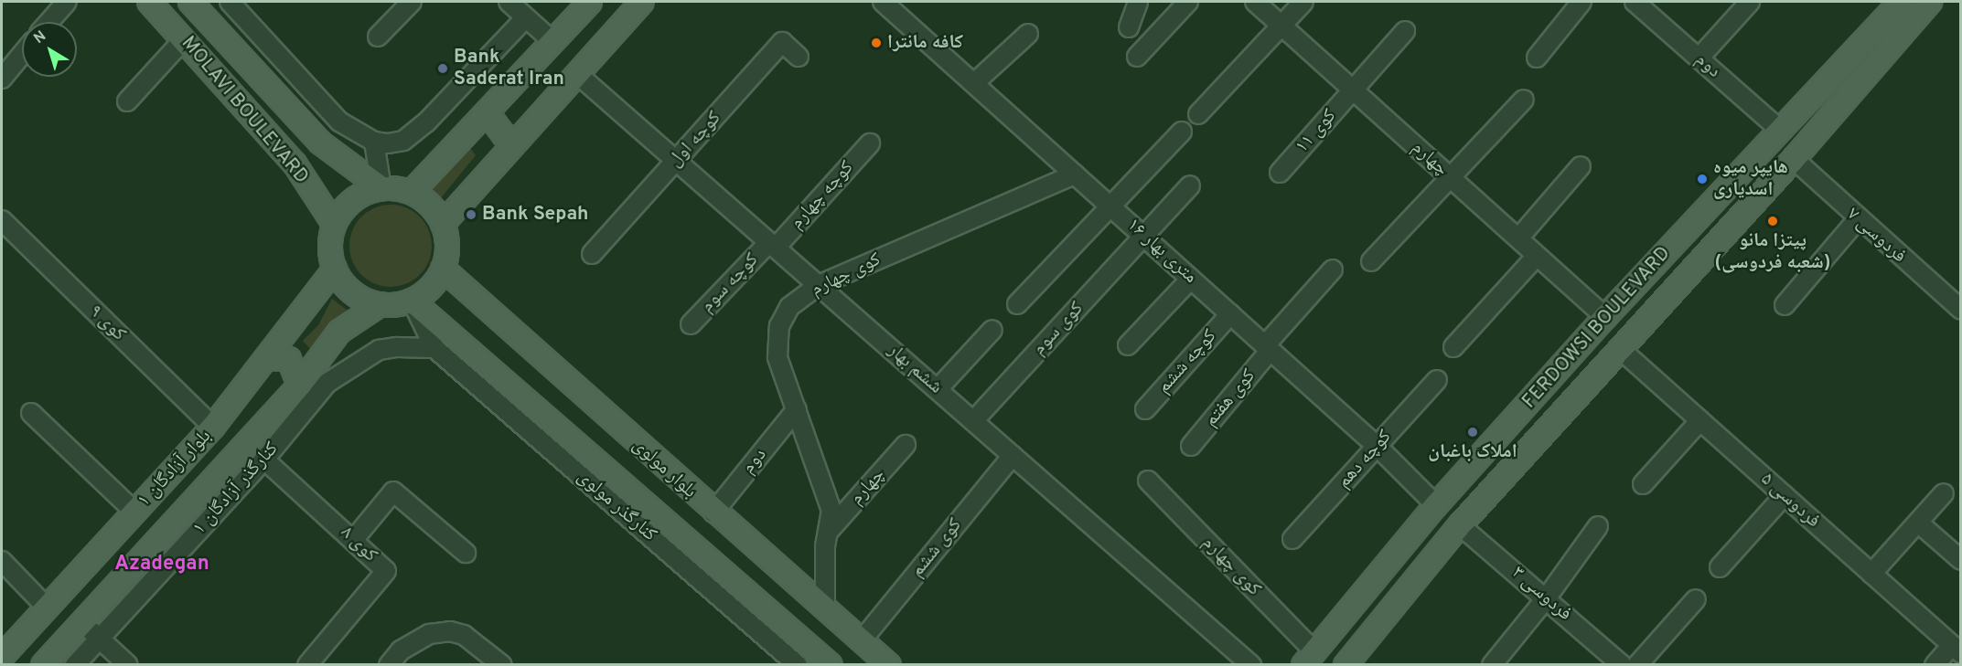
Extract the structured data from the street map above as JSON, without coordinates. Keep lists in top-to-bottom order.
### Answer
{
  "streets": {
    "main road": [
      "MOLAVI BOULEVARD",
      "FERDOWSI BOULEVARD",
      "بلوار آزادگان ۱",
      "بلوار مولوی"
    ],
    "street": [
      "دوم",
      "کوی ۱۱",
      "کوچه اول",
      "چهارم",
      "کوچه چهارم",
      "فردوسی ۷",
      "۱۶ متری بهار",
      "کوی چهارم",
      "کوچه سوم",
      "کوی ۹",
      "کوی سوم",
      "کوچه ششم",
      "ششم بهار",
      "کوی هفتم",
      "کوچه دهم",
      "کنارگذر آزادگان ۱",
      "فردوسی ۵",
      "کنارگذر مولوی",
      "کوی ۸",
      "کوی ششم",
      "فردوسی ۳"
    ]
  },
  "crossings": [
    ["دوم", "کوی چهارم"],
    ["دوم", "FERDOWSI BOULEVARD"],
    ["دوم", "بلوار مولوی"],
    ["MOLAVI BOULEVARD", "بلوار آزادگان ۱"],
    ["MOLAVI BOULEVARD", "بلوار مولوی"],
    ["MOLAVI BOULEVARD", "کنارگذر مولوی"],
    ["کوی ۱۱", "چهارم"],
    ["کوچه اول", "ششم بهار"],
    ["چهارم", "کوی چهارم"],
    ["چهارم", "FERDOWSI BOULEVARD"],
    ["کوچه چهارم", "کوچه سوم"],
    ["کوچه چهارم", "ششم بهار"],
    ["فردوسی ۷", "FERDOWSI BOULEVARD"],
    ["۱۶ متری بهار", "کوی چهارم"],
    ["۱۶ متری بهار", "FERDOWSI BOULEVARD"],
    ["۱۶ متری بهار", "کوی سوم"],
    ["۱۶ متری بهار", "کوچه ششم"],
    ["۱۶ متری بهار", "کوی هفتم"],
    ["۱۶ متری بهار", "کوچه دهم"],
    ["کوی چهارم", "FERDOWSI BOULEVARD"],
    ["کوی چهارم", "ششم بهار"],
    ["کوی چهارم", "بلوار مولوی"],
    ["کوچه سوم", "ششم بهار"],
    ["کوی ۹", "بلوار آزادگان ۱"],
    ["FERDOWSI BOULEVARD", "فردوسی ۵"],
    ["FERDOWSI BOULEVARD", "فردوسی ۳"],
    ["کوی سوم", "ششم بهار"],
    ["ششم بهار", "کوی ششم"],
    ["بلوار آزادگان ۱", "بلوار مولوی"],
    ["بلوار آزادگان ۱", "کنارگذر مولوی"],
    ["بلوار مولوی", "کنارگذر مولوی"],
    ["بلوار مولوی", "کوی ششم"],
    ["کنارگذر آزادگان ۱", "کنارگذر مولوی"],
    ["کنارگذر آزادگان ۱", "کوی ۸"]
  ],
  "districts": ["Azadegan"],
  "places": [
    "کافه مانترا",
    "Bank Saderat Iran",
    "هایپر میوه اسدیاری",
    "Bank Sepah",
    "پیتزا مانو (شعبه فردوسی)",
    "املاک باغبان"
  ],
  "north": "top left"
}
